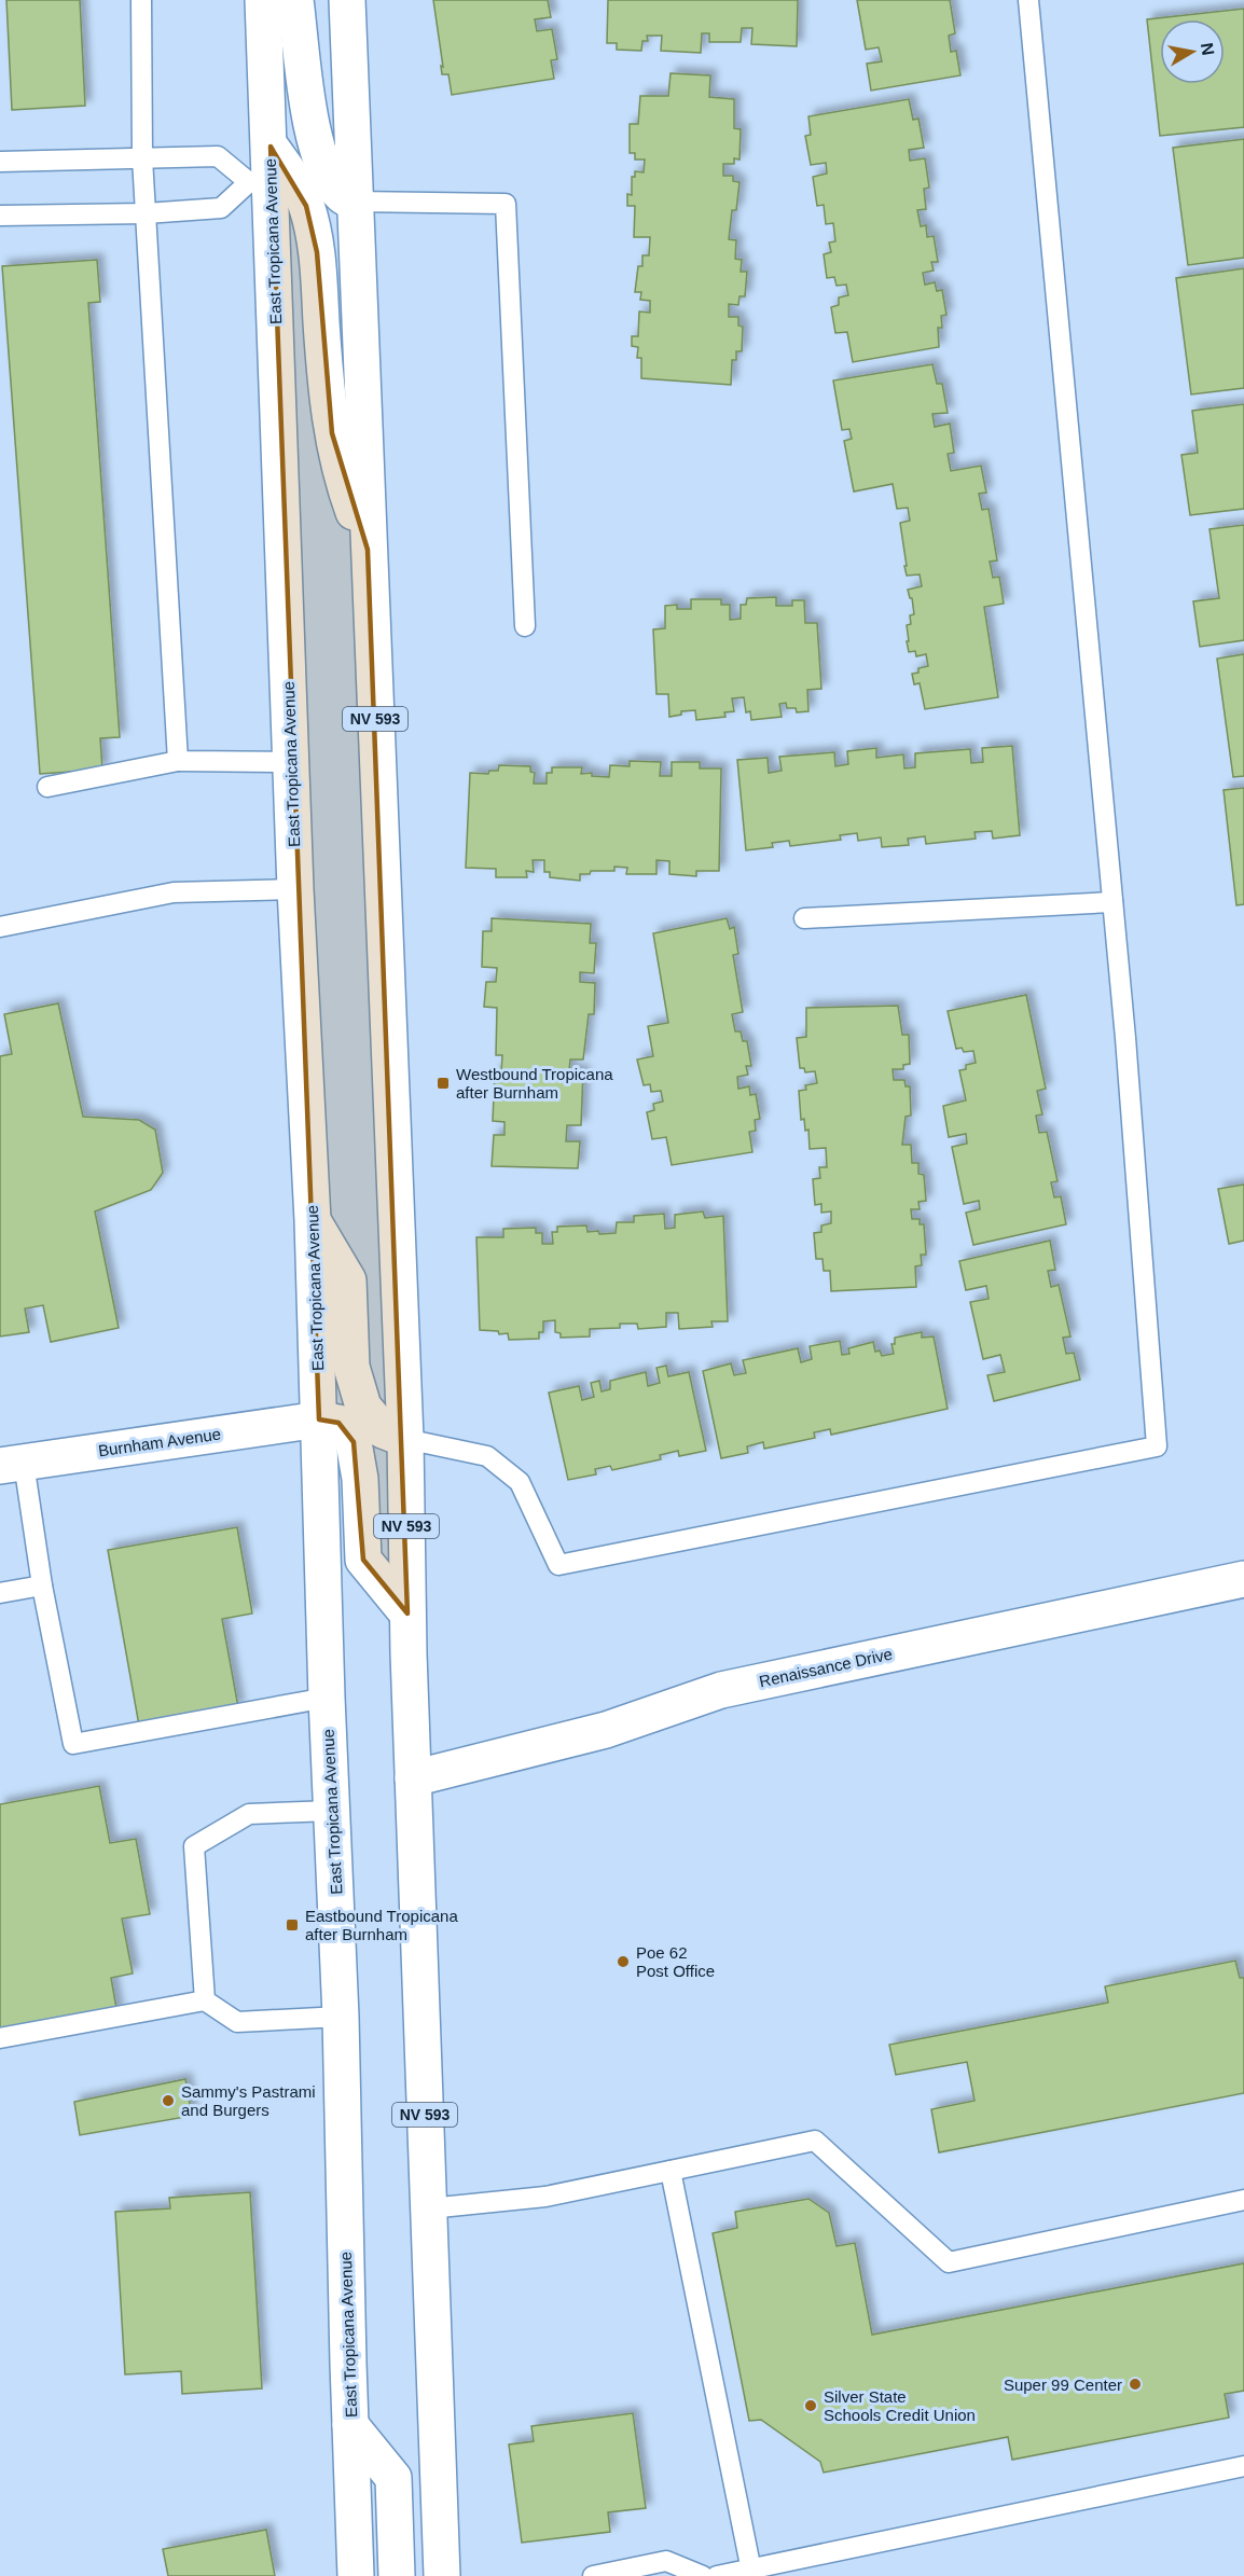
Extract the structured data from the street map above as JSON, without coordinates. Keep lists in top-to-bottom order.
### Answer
{
  "streets": {
    "main road": [
      "East Tropicana Avenue",
      "NV 593",
      "Burnham Avenue",
      "Renaissance Drive"
    ]
  },
  "crossings": [
    ["East Tropicana Avenue", "Burnham Avenue"],
    ["NV 593", "Renaissance Drive"]
  ],
  "places": {
    "transit": ["Westbound Tropicana after Burnham", "Eastbound Tropicana after Burnham"],
    "other": [
      "Poe 62 Post Office",
      "Sammy's Pastrami and Burgers",
      "Super 99 Center",
      "Silver State Schools Credit Union"
    ]
  },
  "north": "right"
}
